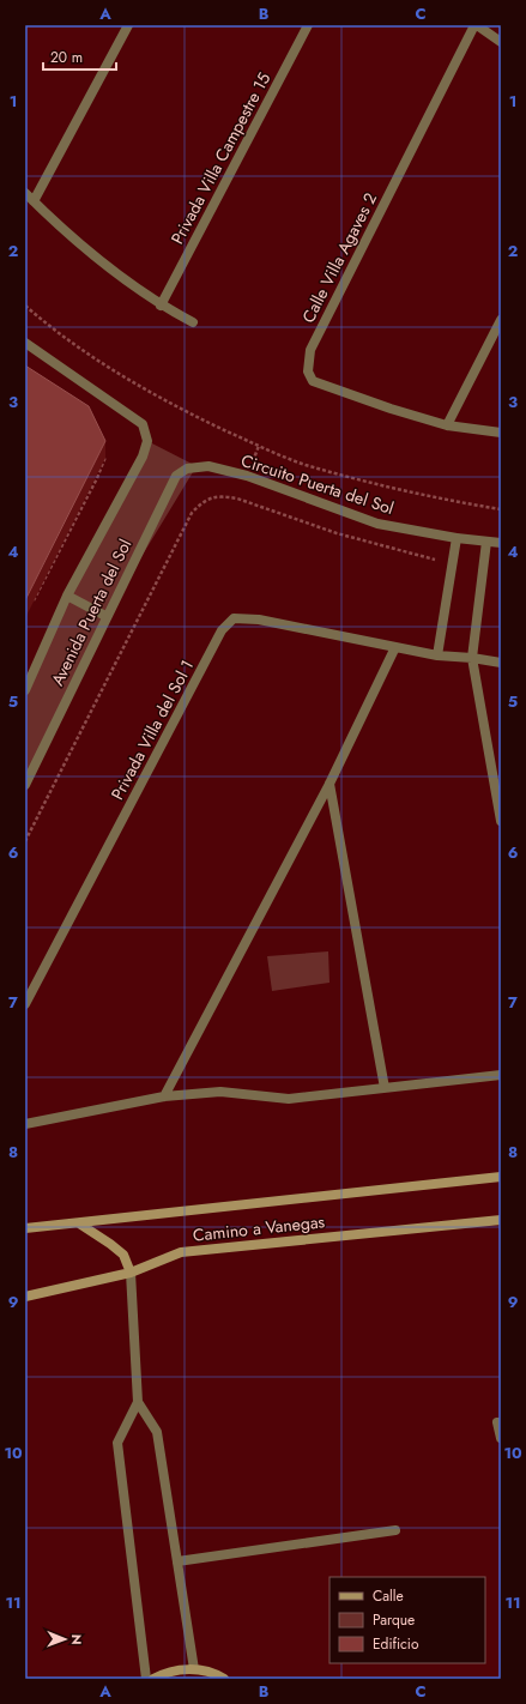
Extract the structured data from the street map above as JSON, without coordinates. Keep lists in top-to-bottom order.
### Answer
{
  "streets": {
    "main road": ["Camino a Vanegas"],
    "street": [
      "Privada Villa Campestre 15",
      "Calle Villa Agaves 2",
      "Circuito Puerta del Sol",
      "Avenida Puerta del Sol",
      "Privada Villa del Sol 1"
    ]
  },
  "crossings": [
    ["Circuito Puerta del Sol", "Avenida Puerta del Sol"]
  ],
  "legend": ["Calle", "Parque", "Edificio"],
  "scale_bar": "20 m",
  "north": "right",
  "grid": {
    "columns": ["A", "B", "C"],
    "rows": [
      "1",
      "2",
      "3",
      "4",
      "5",
      "6",
      "7",
      "8",
      "9",
      "10",
      "11"
    ]
  }
}
